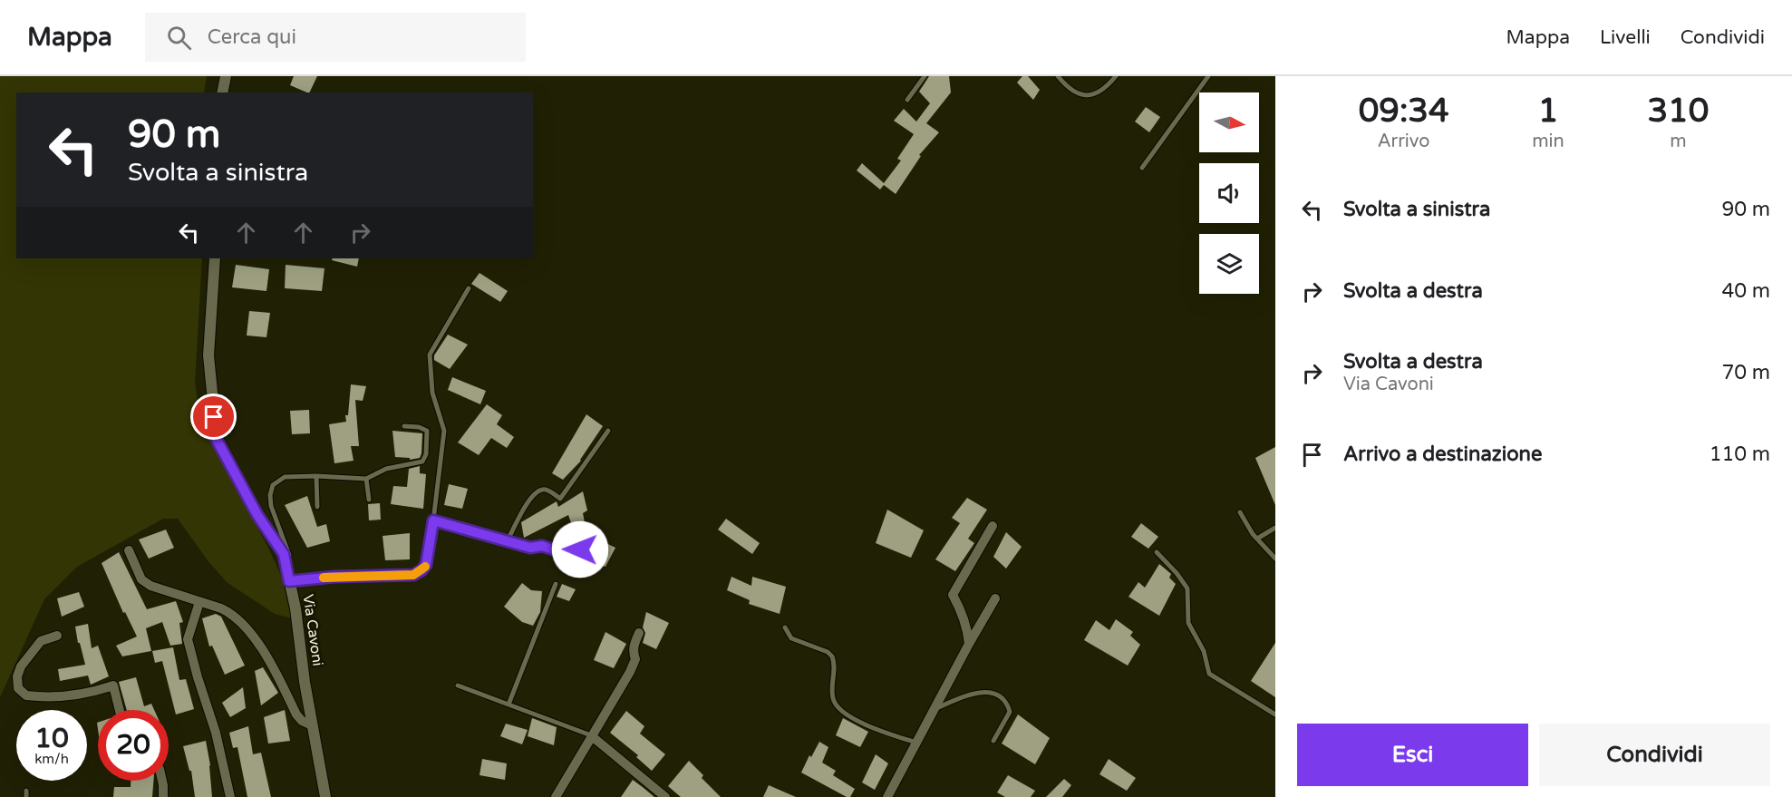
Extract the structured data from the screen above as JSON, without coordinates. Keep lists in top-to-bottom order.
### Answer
{
  "streets": {
    "street": ["Via Cavoni"]
  },
  "north": "right",
  "page": {
    "header": "Mappa",
    "search": "Cerca qui",
    "nav": ["Mappa", "Livelli", "Condividi"],
    "eta": [
      "09:34",
      "Arrivo",
      "1",
      "min",
      "310",
      "m"
    ],
    "turn": ["90 m", "Svolta a sinistra"],
    "list": [
      {
        "name": "Svolta a sinistra",
        "value": "90 m"
      },
      {
        "name": "Svolta a destra",
        "value": "40 m"
      },
      {
        "name": "Svolta a destra",
        "note": "Via Cavoni",
        "value": "70 m"
      },
      {
        "name": "Arrivo a destinazione",
        "value": "110 m"
      }
    ],
    "speed": "10 km/h",
    "limit": "20",
    "buttons": ["Esci", "Condividi"]
  }
}
